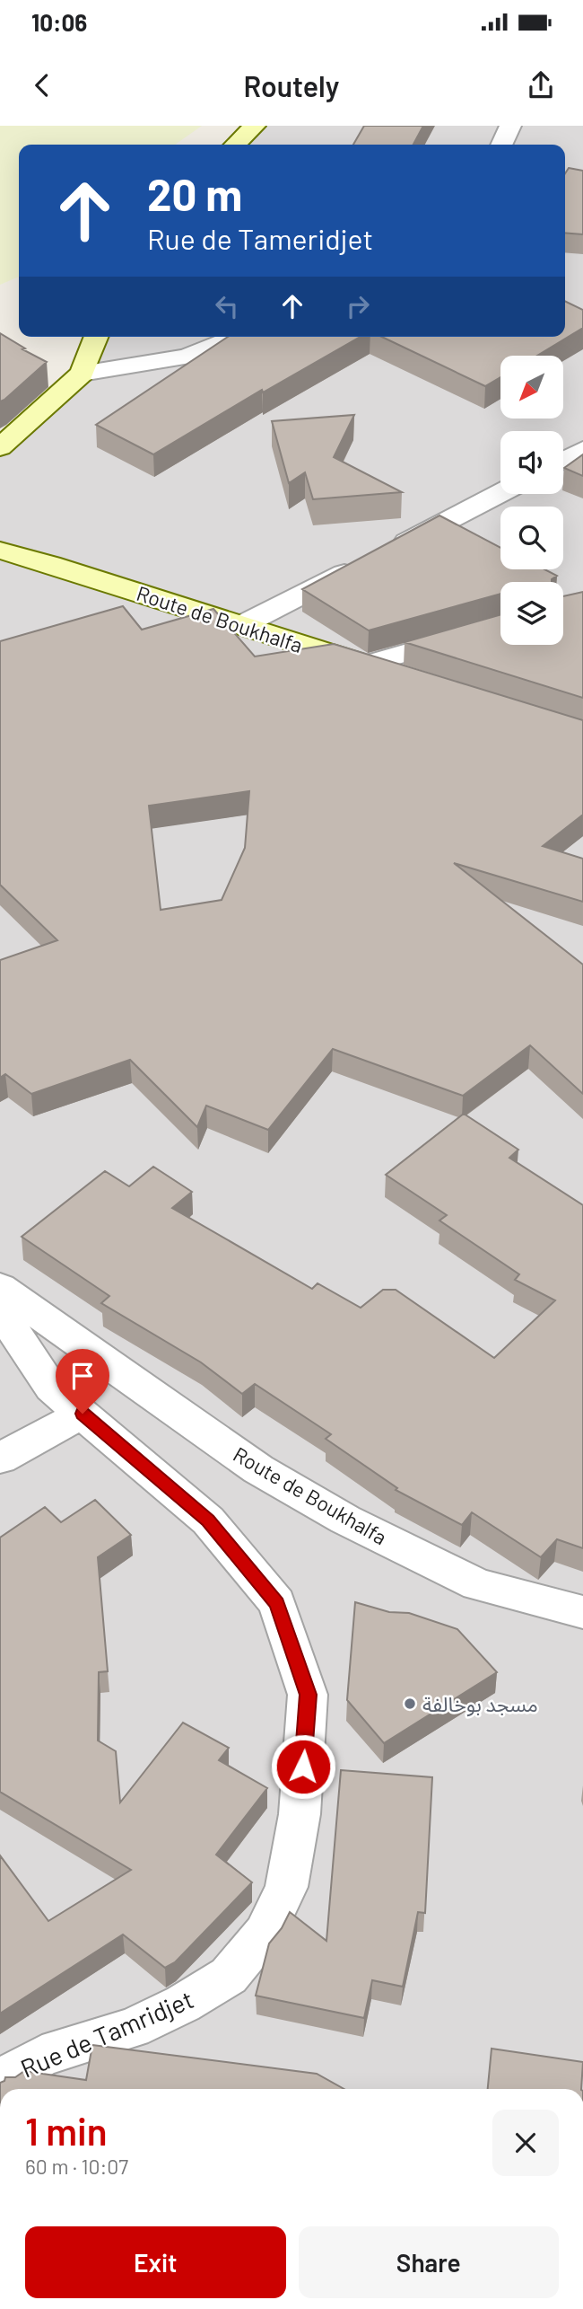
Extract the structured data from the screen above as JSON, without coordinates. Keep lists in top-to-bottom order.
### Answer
{
  "streets": {
    "main road": ["Route de Boukhalfa"],
    "street": ["Rue de Tamridjet"]
  },
  "places": ["مسجد بوخالفة"],
  "north": "bottom left",
  "page": {
    "status": "10:06",
    "header": "Routely",
    "turn": ["20 m", "Rue de Tameridjet"],
    "heading": ["1 min", "60 m · 10:07"],
    "buttons": ["Exit", "Share"]
  }
}
